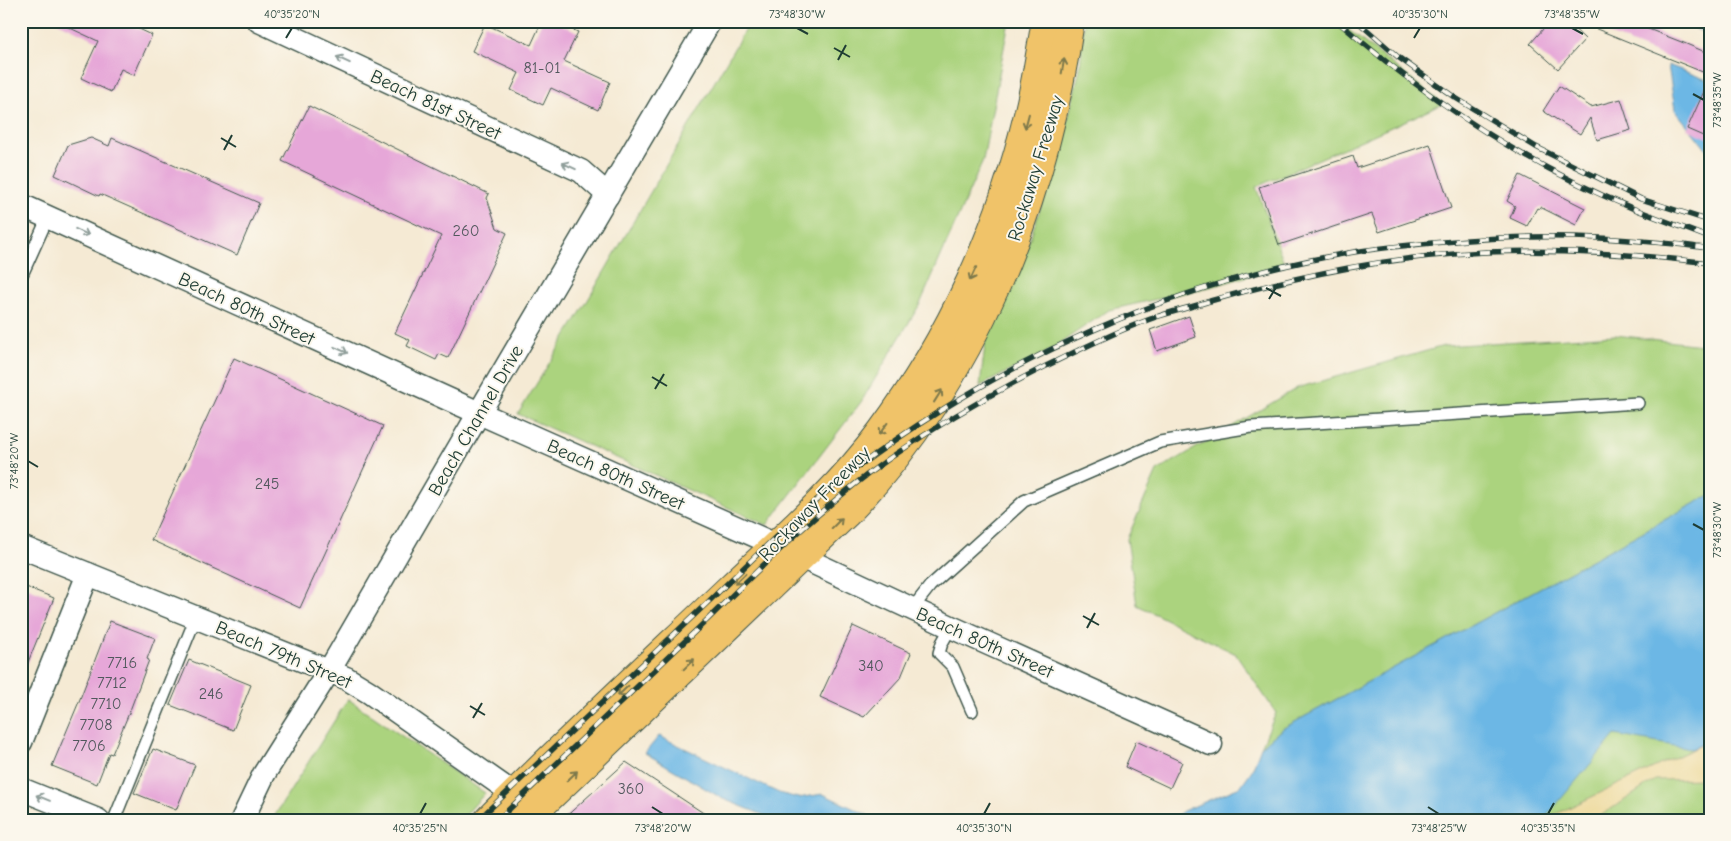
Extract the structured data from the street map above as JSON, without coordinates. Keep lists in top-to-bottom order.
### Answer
{
  "streets": {
    "main road": ["Rockaway Freeway"],
    "street": [
      "Beach 81st Street",
      "Beach 80th Street",
      "Beach Channel Drive",
      "Beach 79th Street"
    ]
  },
  "crossings": [
    ["Beach 81st Street", "Beach Channel Drive"],
    ["Rockaway Freeway", "Beach 80th Street"],
    ["Rockaway Freeway", "Beach 79th Street"],
    ["Beach 80th Street", "Beach Channel Drive"],
    ["Beach Channel Drive", "Beach 79th Street"]
  ],
  "one_way": ["Beach 81st Street", "Beach 80th Street"],
  "house_numbers": [
    "81-01",
    "260",
    "245",
    "7716",
    "340",
    "7712",
    "246",
    "7710",
    "7708",
    "7706",
    "360"
  ],
  "coordinates": [
    "40°35'20\"N",
    "73°48'30\"W",
    "40°35'30\"N",
    "73°48'35\"W",
    "73°48'20\"W",
    "40°35'25\"N",
    "73°48'25\"W",
    "40°35'35\"N"
  ]
}
